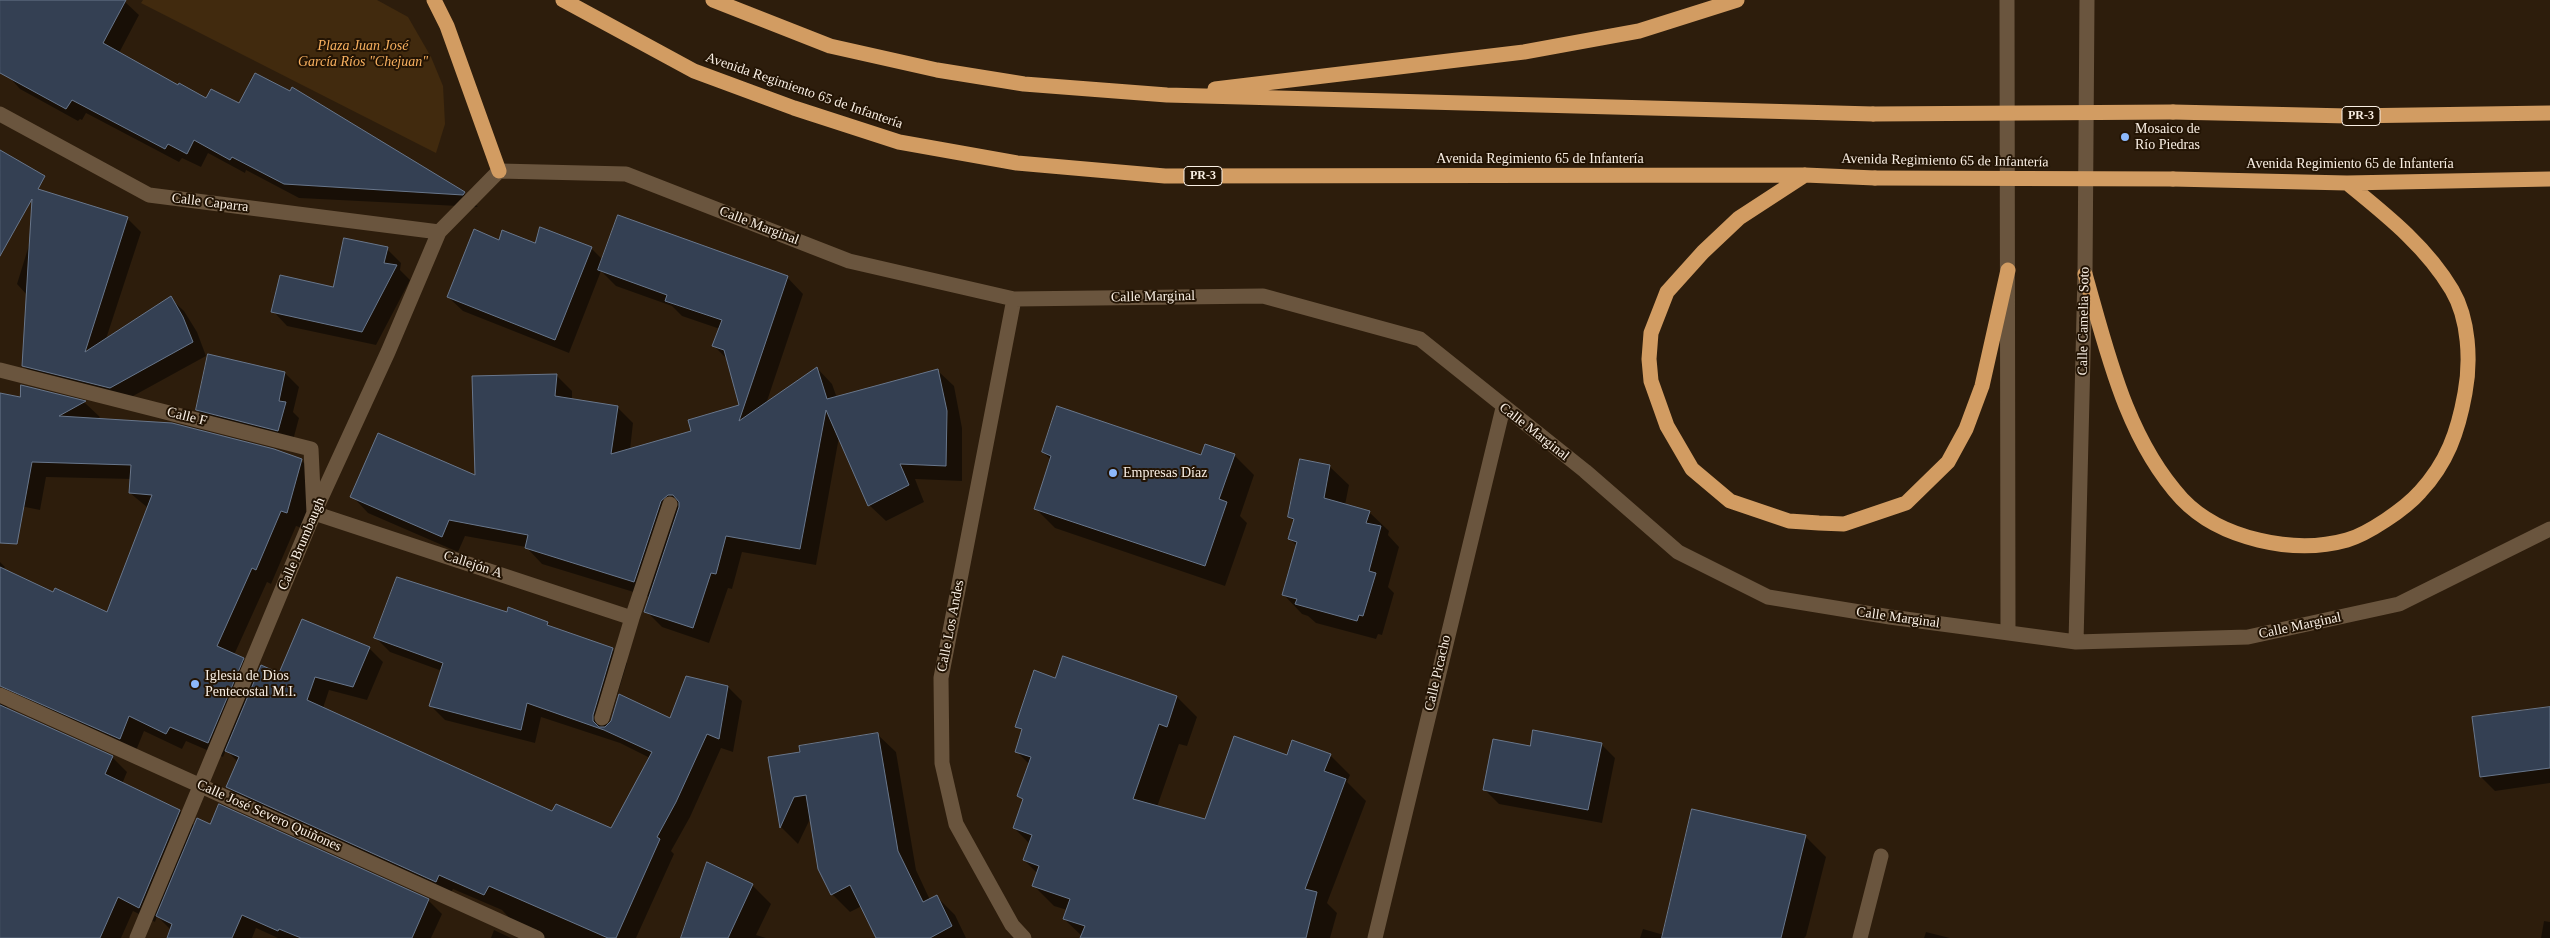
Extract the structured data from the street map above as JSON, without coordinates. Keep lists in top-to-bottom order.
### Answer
{
  "streets": {
    "highway": ["Avenida Regimiento 65 de Infantería", "PR-3"],
    "street": [
      "Calle Caparra",
      "Calle Marginal",
      "Calle Camelia Soto",
      "Calle F",
      "Calle Brumbaugh",
      "Callejón A",
      "Calle Los Andes",
      "Calle Picacho",
      "Calle José Severo Quiñones"
    ]
  },
  "crossings": [
    ["Calle Caparra", "Calle Brumbaugh"],
    ["Calle Marginal", "Calle Camelia Soto"],
    ["Calle Marginal", "Calle Brumbaugh"],
    ["Calle Marginal", "Calle Los Andes"],
    ["Calle Marginal", "Calle Picacho"],
    ["Calle F", "Calle Brumbaugh"],
    ["Calle F", "Callejón A"],
    ["Calle Brumbaugh", "Callejón A"],
    ["Calle Brumbaugh", "Calle José Severo Quiñones"]
  ],
  "parks": ["Plaza Juan José García Ríos \"Chejuan\""],
  "places": ["Mosaico de Río Piedras", "Empresas Díaz", "Iglesia de Dios Pentecostal M.I."]
}
